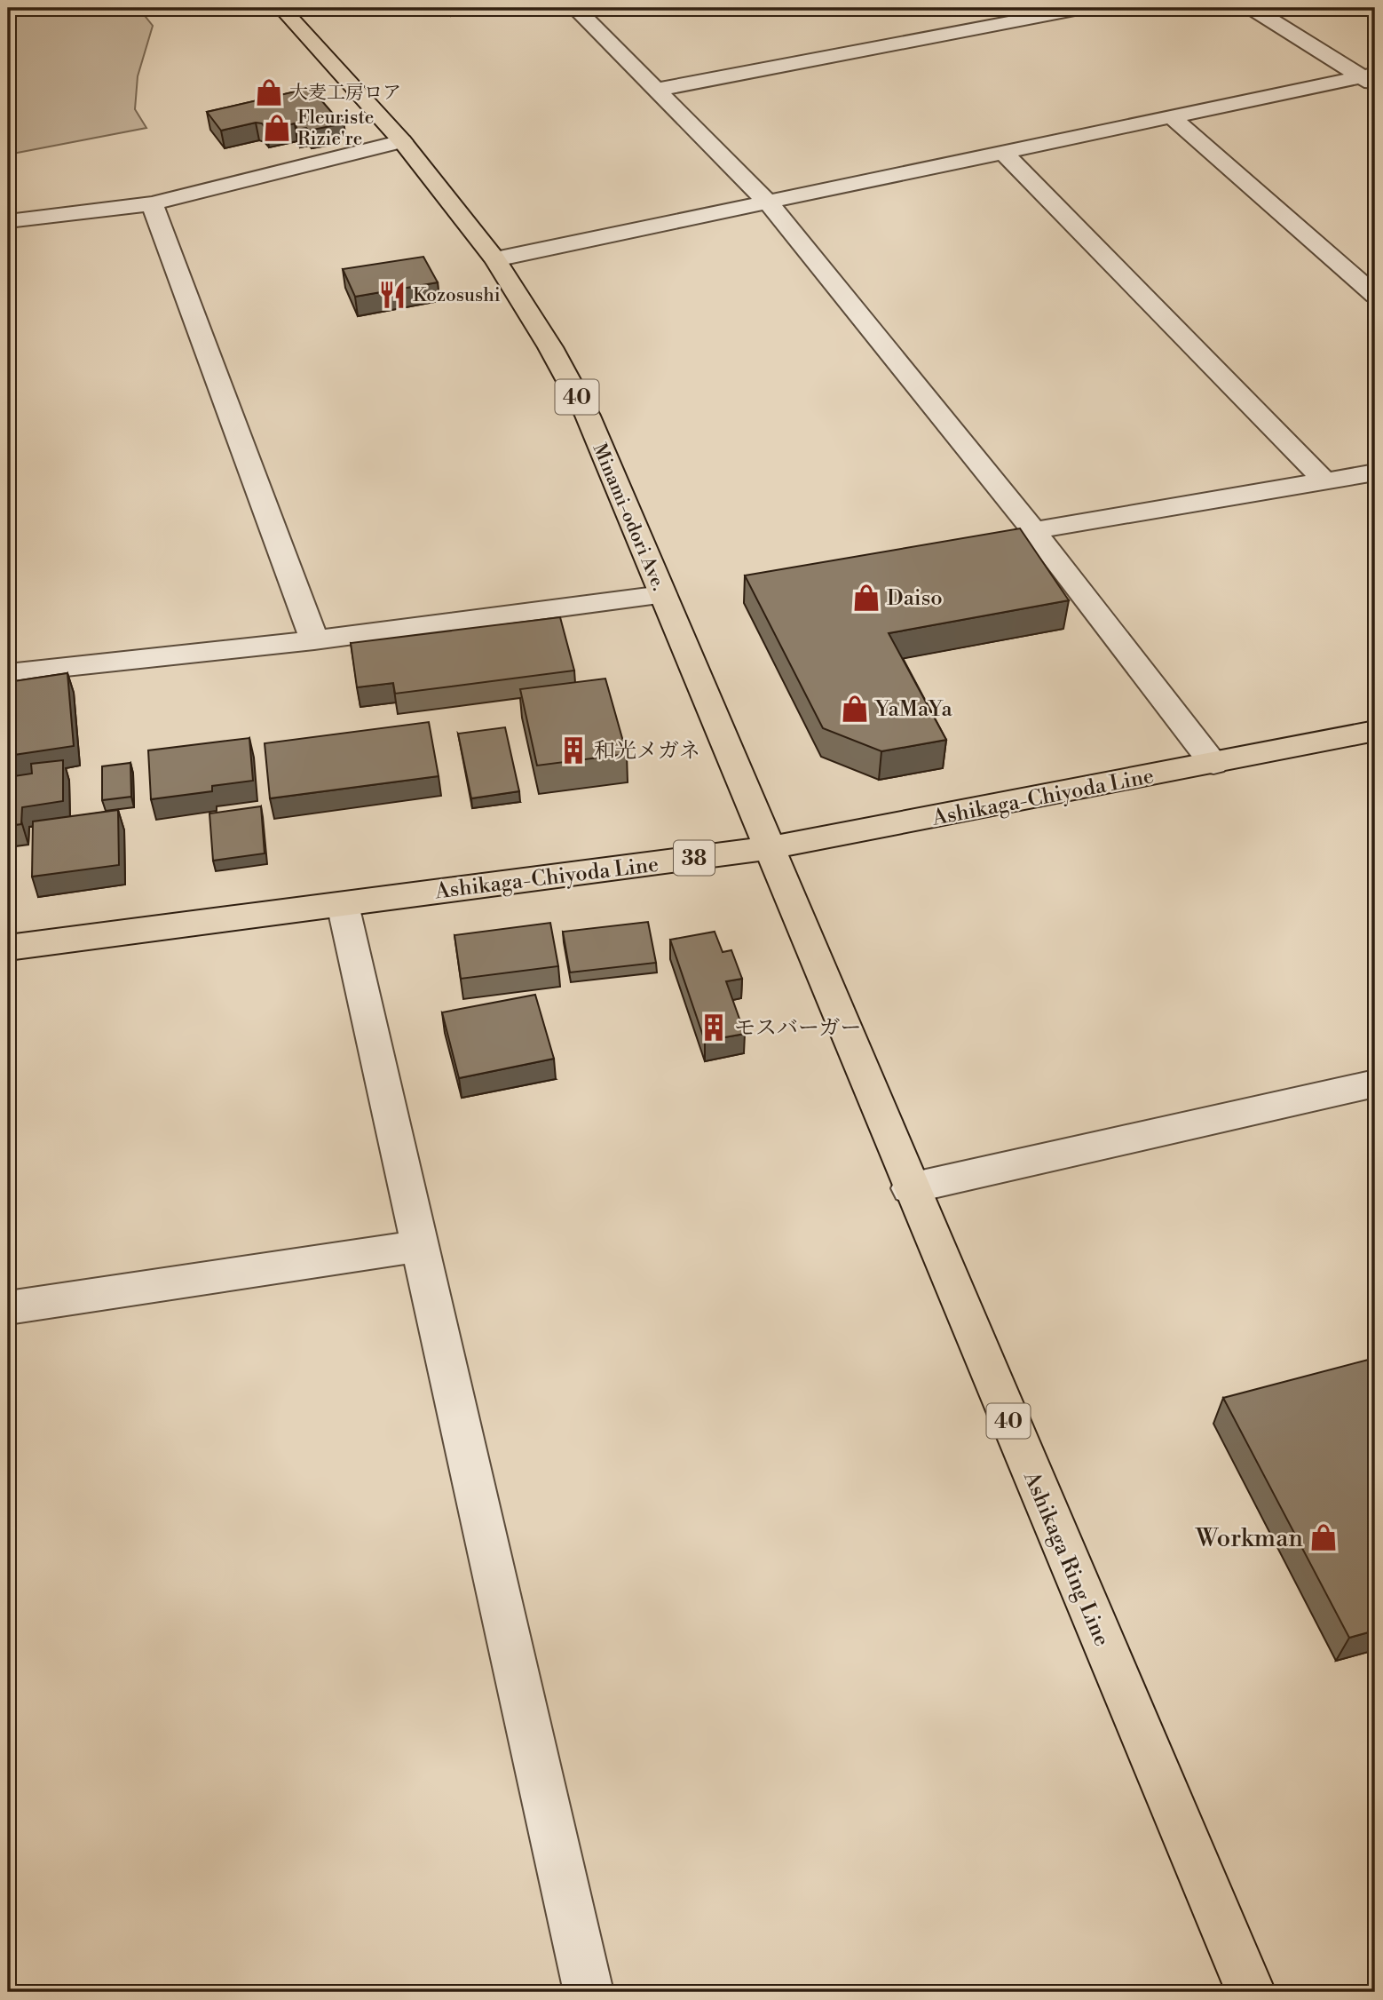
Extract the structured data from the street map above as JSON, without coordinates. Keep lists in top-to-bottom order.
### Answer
{
  "streets": {
    "main road": [
      "40",
      "Minami-odori Ave.",
      "Ashikaga-Chiyoda Line",
      "38",
      "Ashikaga Ring Line"
    ]
  },
  "crossings": [
    ["Minami-odori Ave.", "Ashikaga-Chiyoda Line"],
    ["Minami-odori Ave.", "Ashikaga Ring Line"],
    ["Ashikaga-Chiyoda Line", "Ashikaga Ring Line"]
  ],
  "places": {
    "shop": [
      "大麦工房ロア",
      "Fleuriste Rizie're",
      "Daiso",
      "YaMaYa",
      "Workman"
    ],
    "restaurant": ["Kozosushi"],
    "building": ["和光メガネ", "モスバーガー"]
  }
}
